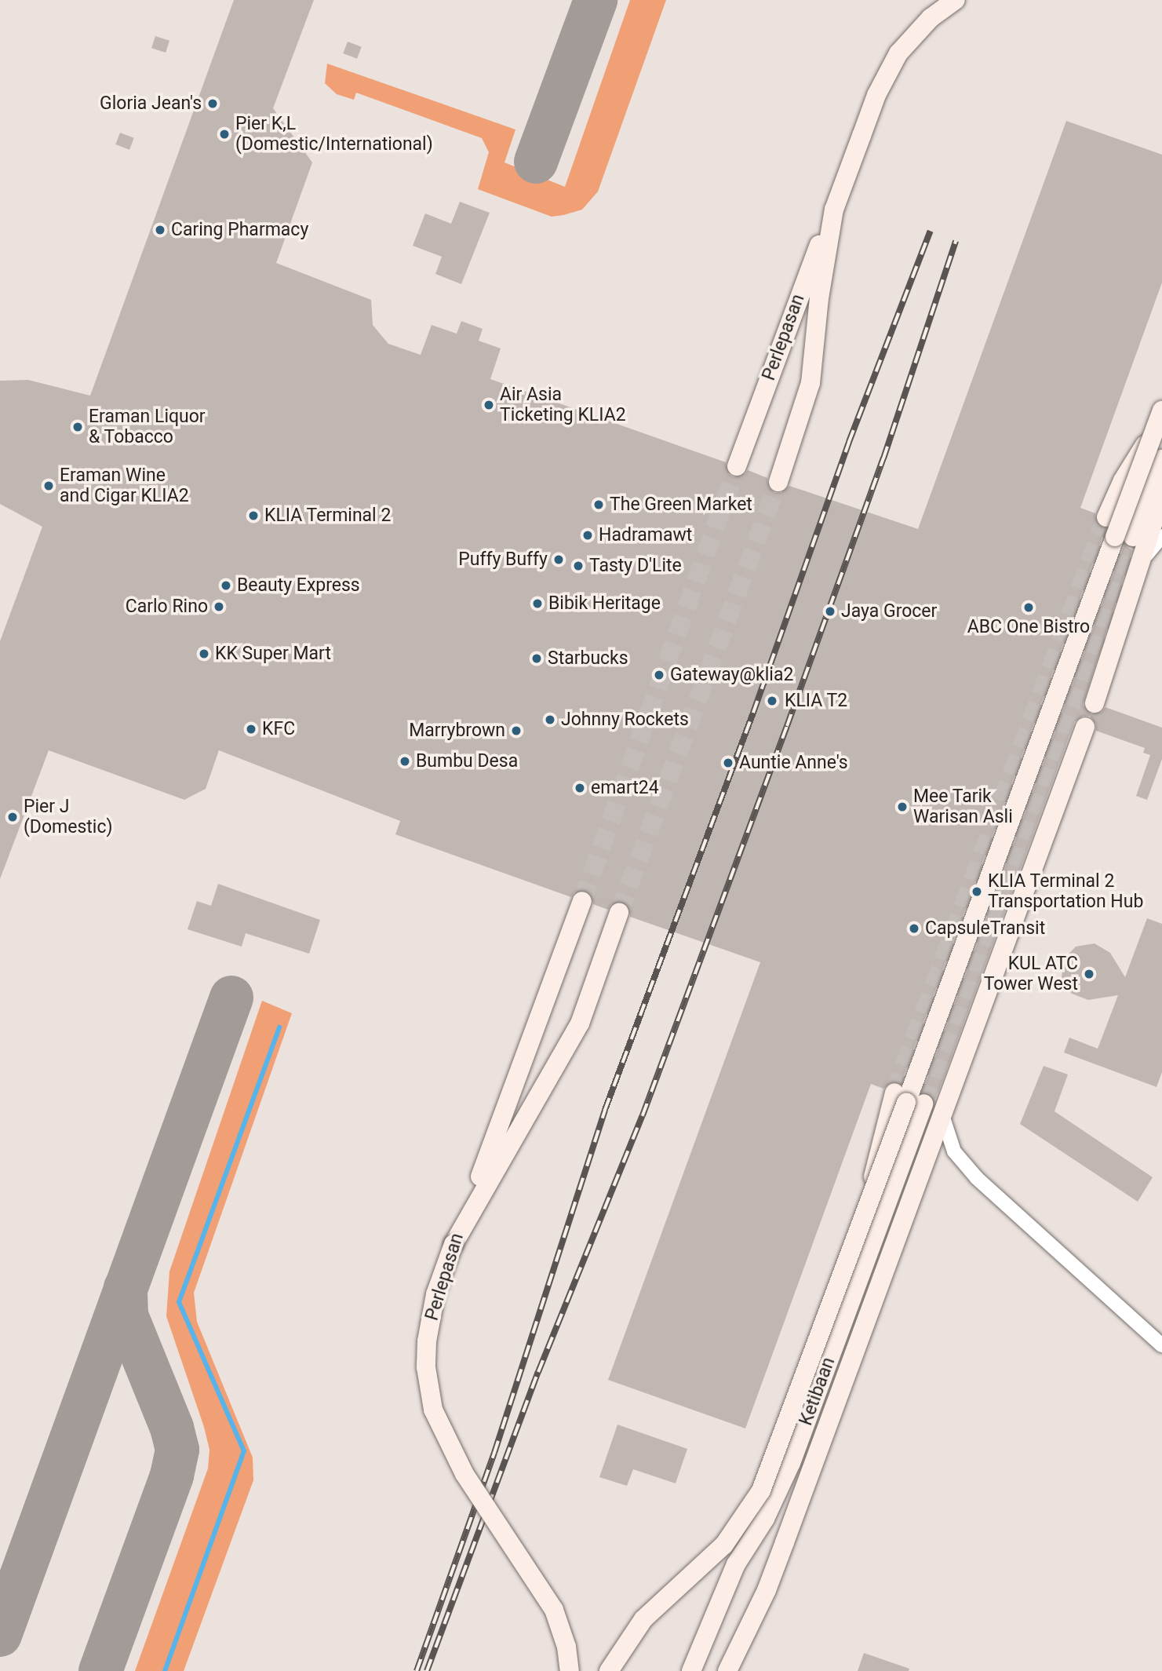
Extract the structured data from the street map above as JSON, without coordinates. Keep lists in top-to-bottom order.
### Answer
{
  "streets": {
    "main road": ["Perlepasan", "Ketibaan"]
  },
  "places": [
    "Gloria Jean's",
    "Pier K,L (Domestic/International)",
    "Caring Pharmacy",
    "Air Asia Ticketing KLIA2",
    "Eraman Liquor & Tobacco",
    "Eraman Wine and Cigar KLIA2",
    "The Green Market",
    "KLIA Terminal 2",
    "Hadramawt",
    "Puffy Buffy",
    "Tasty D'Lite",
    "Beauty Express",
    "Bibik Heritage",
    "Carlo Rino",
    "ABC One Bistro",
    "Jaya Grocer",
    "KK Super Mart",
    "Starbucks",
    "Gateway@klia2",
    "KLIA T2",
    "Johnny Rockets",
    "KFC",
    "Marrybrown",
    "Bumbu Desa",
    "Auntie Anne's",
    "emart24",
    "Mee Tarik Warisan Asli",
    "Pier J (Domestic)",
    "KLIA Terminal 2 Transportation Hub",
    "CapsuleTransit",
    "KUL ATC Tower West"
  ]
}
